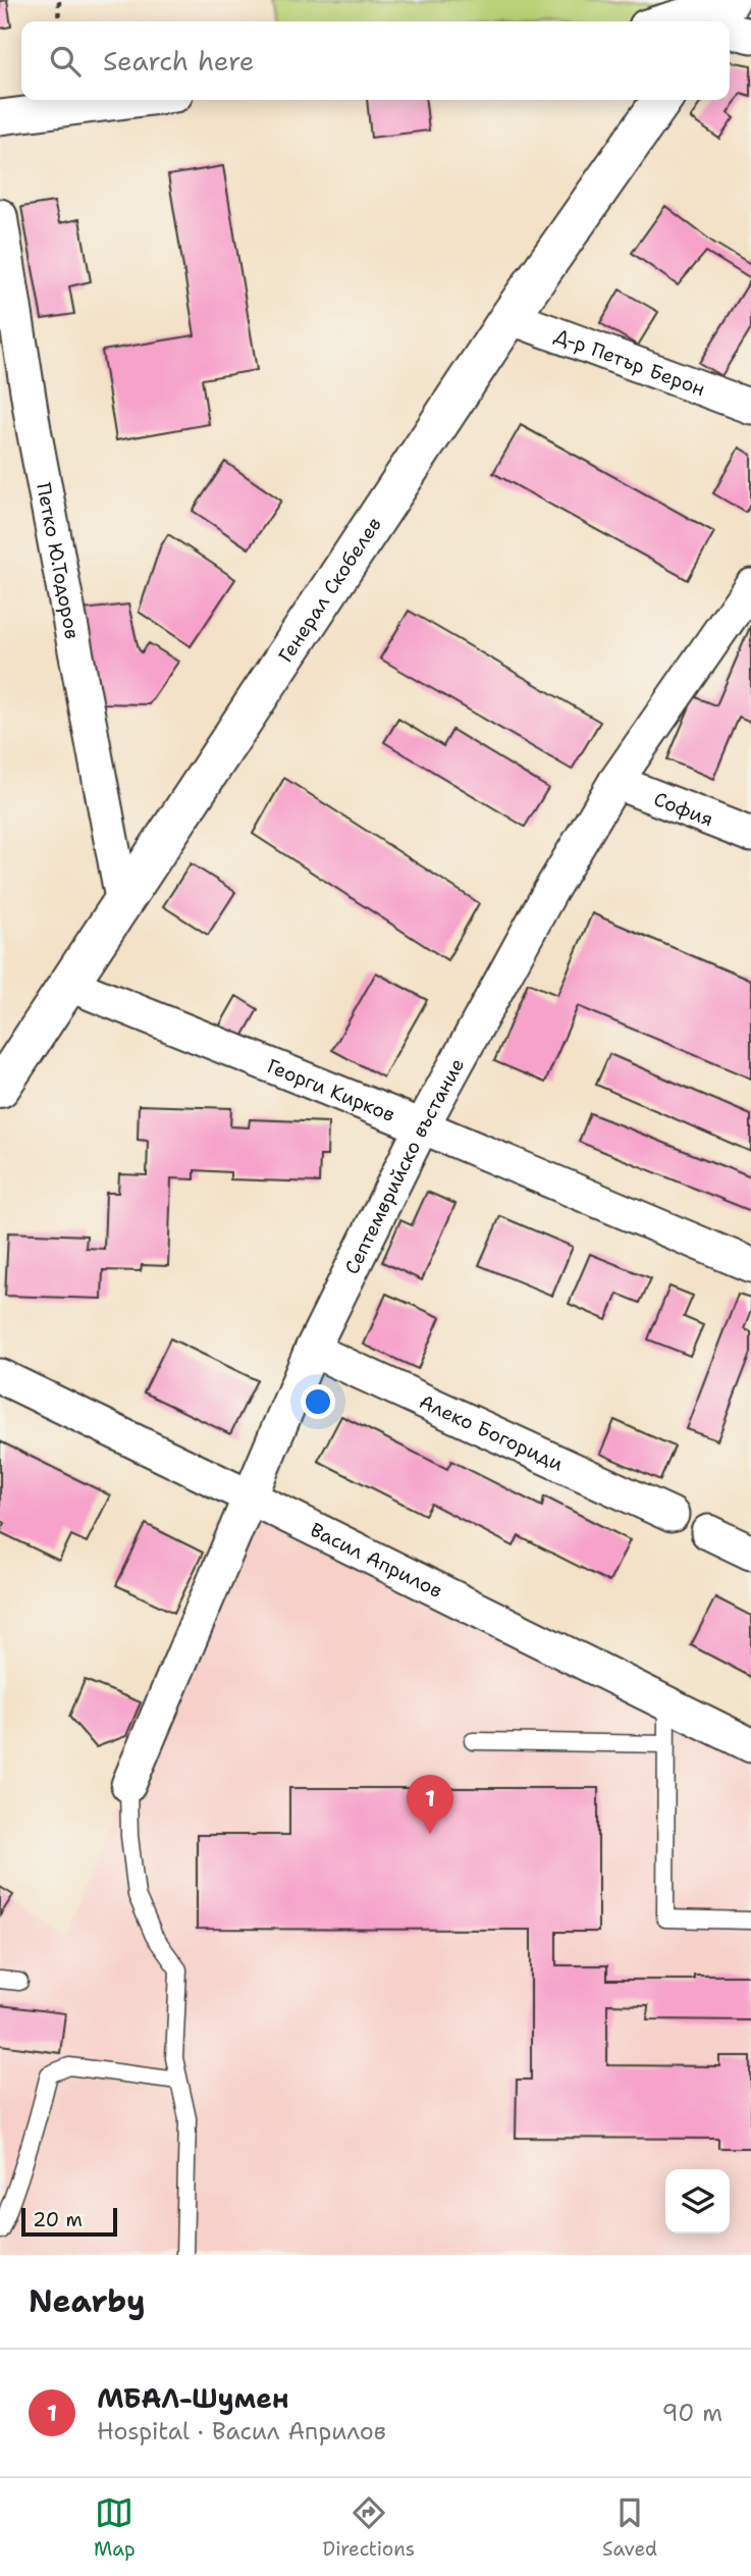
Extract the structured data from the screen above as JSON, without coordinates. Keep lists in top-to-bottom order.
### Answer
{
  "streets": {
    "street": [
      "Д-р Петър Берон",
      "Петко Ю.Тодоров",
      "Генерал Скобелев",
      "София",
      "Георги Кирков",
      "Септемврийско въстание",
      "Алеко Богориди",
      "Васил Априлов"
    ]
  },
  "crossings": [
    ["Д-р Петър Берон", "Генерал Скобелев"],
    ["Петко Ю.Тодоров", "Генерал Скобелев"],
    ["Генерал Скобелев", "Георги Кирков"],
    ["София", "Септемврийско въстание"],
    ["Георги Кирков", "Септемврийско въстание"],
    ["Септемврийско въстание", "Алеко Богориди"],
    ["Септемврийско въстание", "Васил Априлов"]
  ],
  "scale_bar": "20 m",
  "page": {
    "search": "Search here",
    "pins": "1",
    "scale": "20 m",
    "heading": "Nearby",
    "list": [
      {
        "mark": "1",
        "name": "МБАЛ-Шумен",
        "note": "Hospital · Васил Априлов",
        "value": "90 m"
      }
    ],
    "nav": ["Map", "Directions", "Saved"]
  }
}
